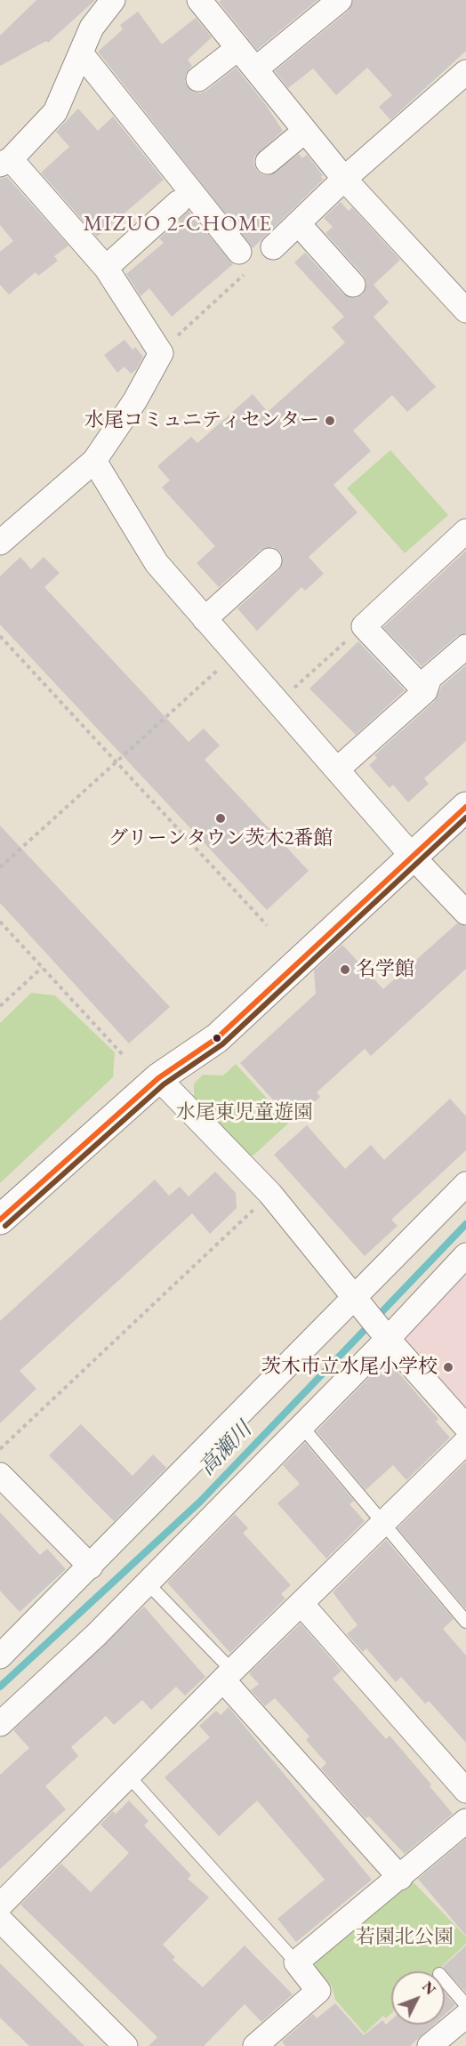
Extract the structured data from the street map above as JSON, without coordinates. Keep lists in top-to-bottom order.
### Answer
{
  "districts": ["MIZUO 2-CHOME"],
  "water": ["高瀬川"],
  "parks": ["水尾東児童遊園", "若園北公園"],
  "places": [
    "水尾コミュニティセンター",
    "グリーンタウン茨木2番館",
    "名学館",
    "茨木市立水尾小学校"
  ],
  "north": "top right"
}
